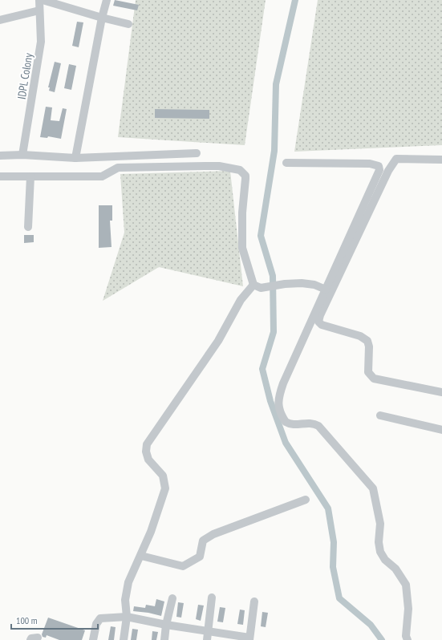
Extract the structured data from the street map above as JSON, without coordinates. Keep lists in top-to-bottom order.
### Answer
{
  "streets": {
    "street": ["IDPL Colony"]
  },
  "scale_bar": "100 m"
}
